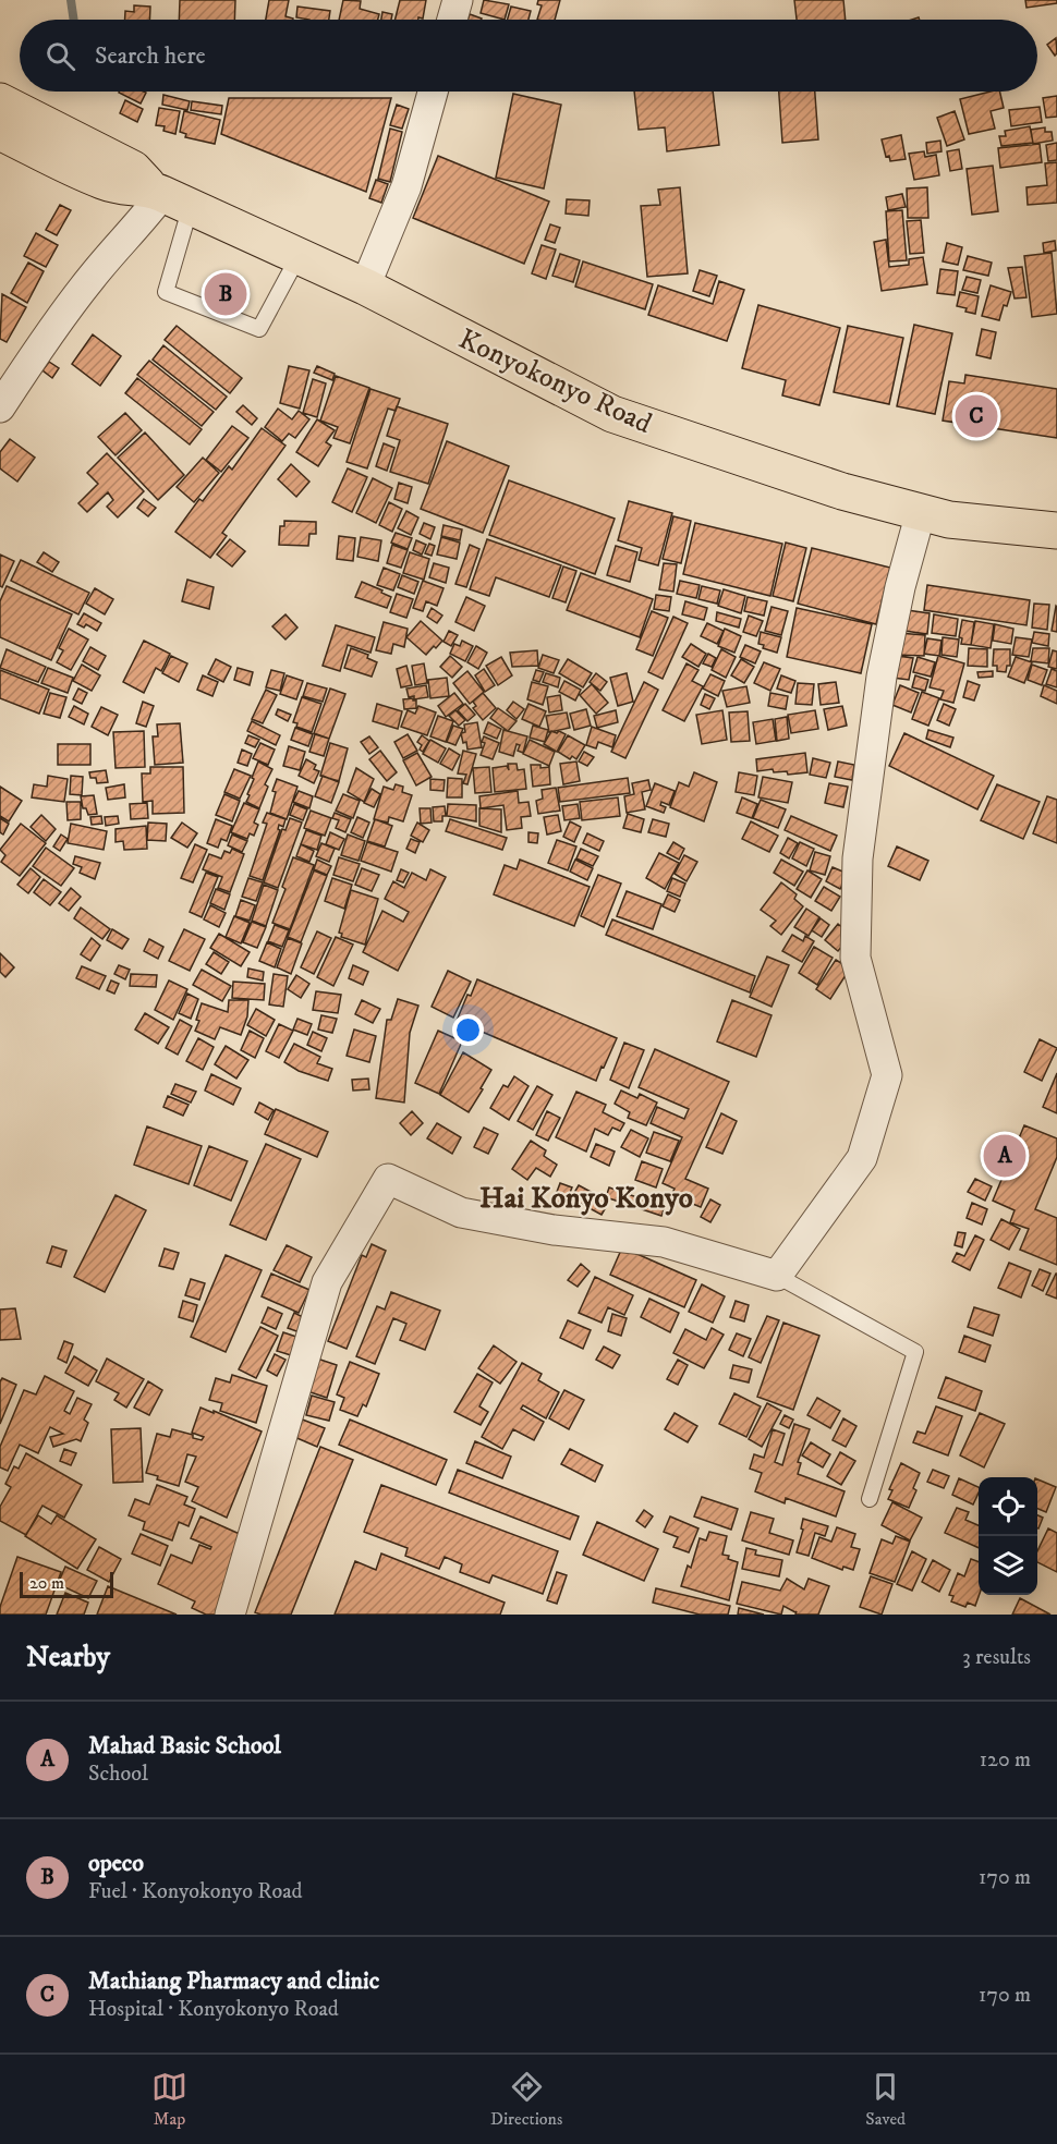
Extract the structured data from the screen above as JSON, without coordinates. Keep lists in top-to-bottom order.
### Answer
{
  "streets": {
    "main road": ["Konyokonyo Road"]
  },
  "districts": ["Hai Konyo Konyo"],
  "scale_bar": "20 m",
  "page": {
    "search": "Search here",
    "pins": ["B", "C", "A"],
    "scale": "20 m",
    "heading": ["Nearby", "3 results"],
    "list": [
      {
        "mark": "A",
        "name": "Mahad Basic School",
        "note": "School",
        "value": "120 m"
      },
      {
        "mark": "B",
        "name": "opeco",
        "note": "Fuel · Konyokonyo Road",
        "value": "170 m"
      },
      {
        "mark": "C",
        "name": "Mathiang Pharmacy and clinic",
        "note": "Hospital · Konyokonyo Road",
        "value": "170 m"
      }
    ],
    "nav": ["Map", "Directions", "Saved"]
  }
}
